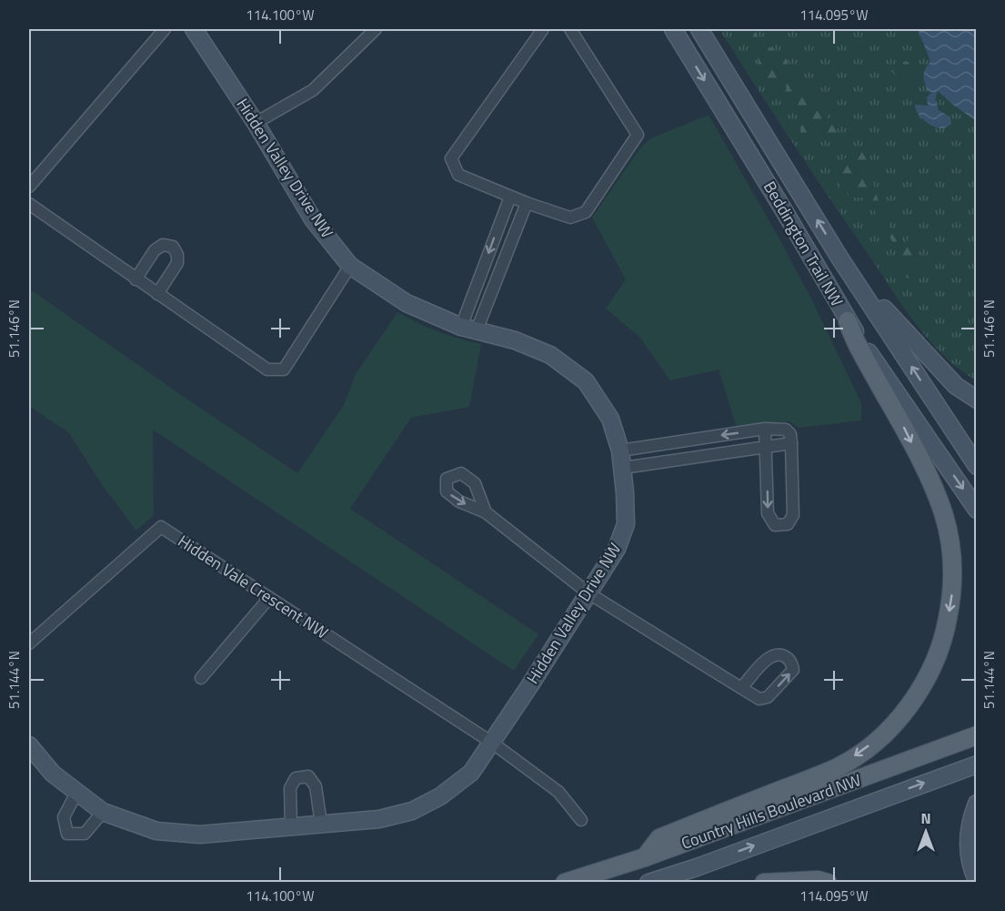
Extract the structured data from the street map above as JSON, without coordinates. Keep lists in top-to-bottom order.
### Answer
{
  "streets": {
    "main road": ["Hidden Valley Drive NW", "Beddington Trail NW", "Country Hills Boulevard NW"],
    "street": ["Hidden Vale Crescent NW"]
  },
  "crossings": [
    ["Hidden Valley Drive NW", "Hidden Vale Crescent NW"]
  ],
  "north": "top",
  "coordinates": [
    "114.100°W",
    "114.095°W",
    "51.146°N",
    "51.144°N"
  ]
}
